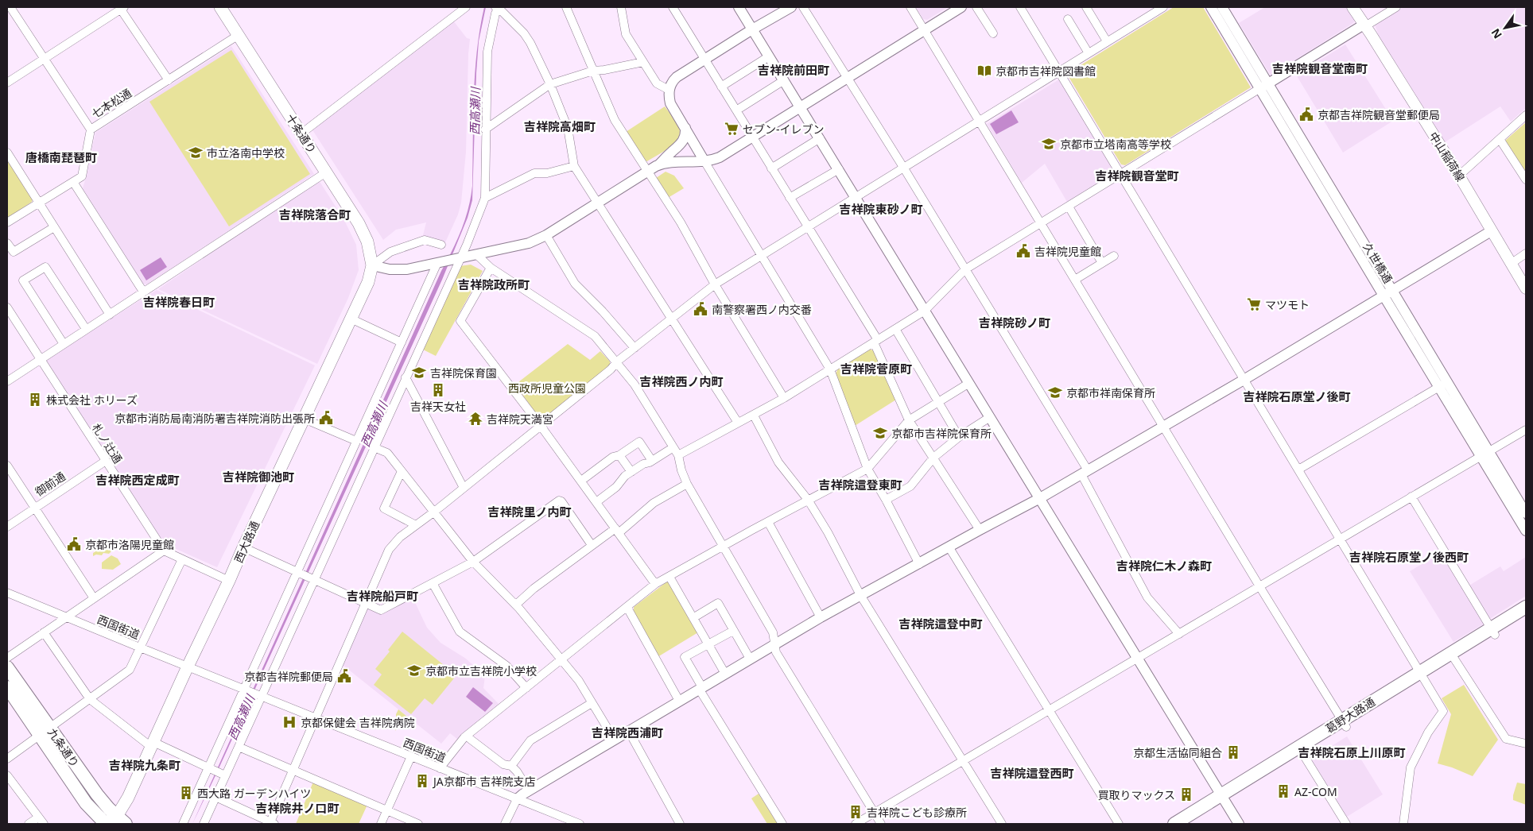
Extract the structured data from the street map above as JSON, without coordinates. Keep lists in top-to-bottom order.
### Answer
{
  "streets": {
    "highway": ["葛野大路通", "九条通り"],
    "main road": ["十条通り", "中山稲荷線", "西大路通"],
    "street": [
      "七本松通",
      "久世橋通",
      "札ノ辻通",
      "御前通",
      "西国街道"
    ]
  },
  "crossings": [
    ["七本松通", "十条通り"],
    ["十条通り", "西大路通"],
    ["札ノ辻通", "御前通"],
    ["西大路通", "西国街道"],
    ["西大路通", "九条通り"]
  ],
  "districts": [
    "吉祥院観音堂南町",
    "吉祥院前田町",
    "吉祥院高畑町",
    "唐橋南琵琶町",
    "吉祥院観音堂町",
    "吉祥院東砂ノ町",
    "吉祥院落合町",
    "吉祥院政所町",
    "吉祥院春日町",
    "吉祥院砂ノ町",
    "吉祥院菅原町",
    "吉祥院西ノ内町",
    "吉祥院石原堂ノ後町",
    "吉祥院御池町",
    "吉祥院西定成町",
    "吉祥院這登東町",
    "吉祥院里ノ内町",
    "吉祥院石原堂ノ後西町",
    "吉祥院仁木ノ森町",
    "吉祥院船戸町",
    "吉祥院這登中町",
    "吉祥院西浦町",
    "吉祥院石原上川原町",
    "吉祥院九条町",
    "吉祥院這登西町",
    "吉祥院井ノ口町"
  ],
  "water": ["西高瀬川"],
  "parks": ["西政所児童公園"],
  "places": {
    "library": ["京都市吉祥院図書館"],
    "public building": [
      "京都吉祥院観音堂郵便局",
      "吉祥院児童館",
      "南警察署西ノ内交番",
      "京都市消防局南消防署吉祥院消防出張所",
      "京都市洛陽児童館",
      "京都吉祥院郵便局"
    ],
    "supermarket": ["セブン-イレブン", "マツモト"],
    "school or university": [
      "京都市立塔南高等学校",
      "市立洛南中学校",
      "吉祥院保育園",
      "京都市祥南保育所",
      "京都市吉祥院保育所",
      "京都市立吉祥院小学校"
    ],
    "building": [
      "吉祥天女社",
      "株式会社 ホリーズ",
      "京都生活協同組合",
      "JA京都市 吉祥院支店",
      "AZ-COM",
      "西大路 ガーデンハイツ",
      "買取りマックス",
      "吉祥院こども診療所"
    ],
    "temple": ["吉祥院天満宮"],
    "hospital": ["京都保健会 吉祥院病院"]
  },
  "north": "bottom left"
}
